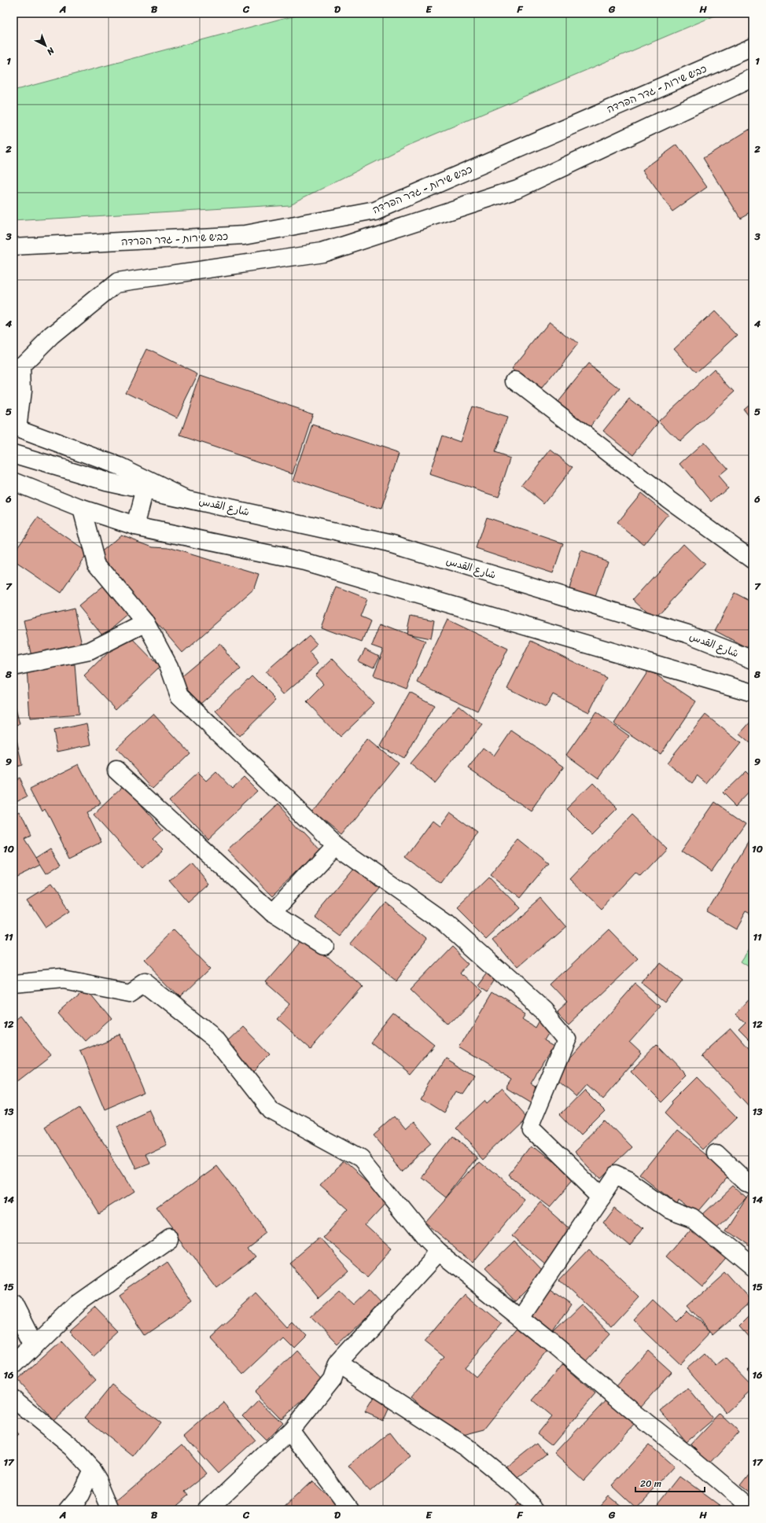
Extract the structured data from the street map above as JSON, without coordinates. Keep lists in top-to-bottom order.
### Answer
{
  "streets": {
    "main road": ["כביש שירות - גדר הפרדה", "شارع القدس"]
  },
  "scale_bar": "20 m",
  "north": "bottom right",
  "grid": {
    "columns": [
      "A",
      "B",
      "C",
      "D",
      "E",
      "F",
      "G",
      "H"
    ],
    "rows": [
      "1",
      "2",
      "3",
      "4",
      "5",
      "6",
      "7",
      "8",
      "9",
      "10",
      "11",
      "12",
      "13",
      "14",
      "15",
      "16",
      "17"
    ]
  }
}
